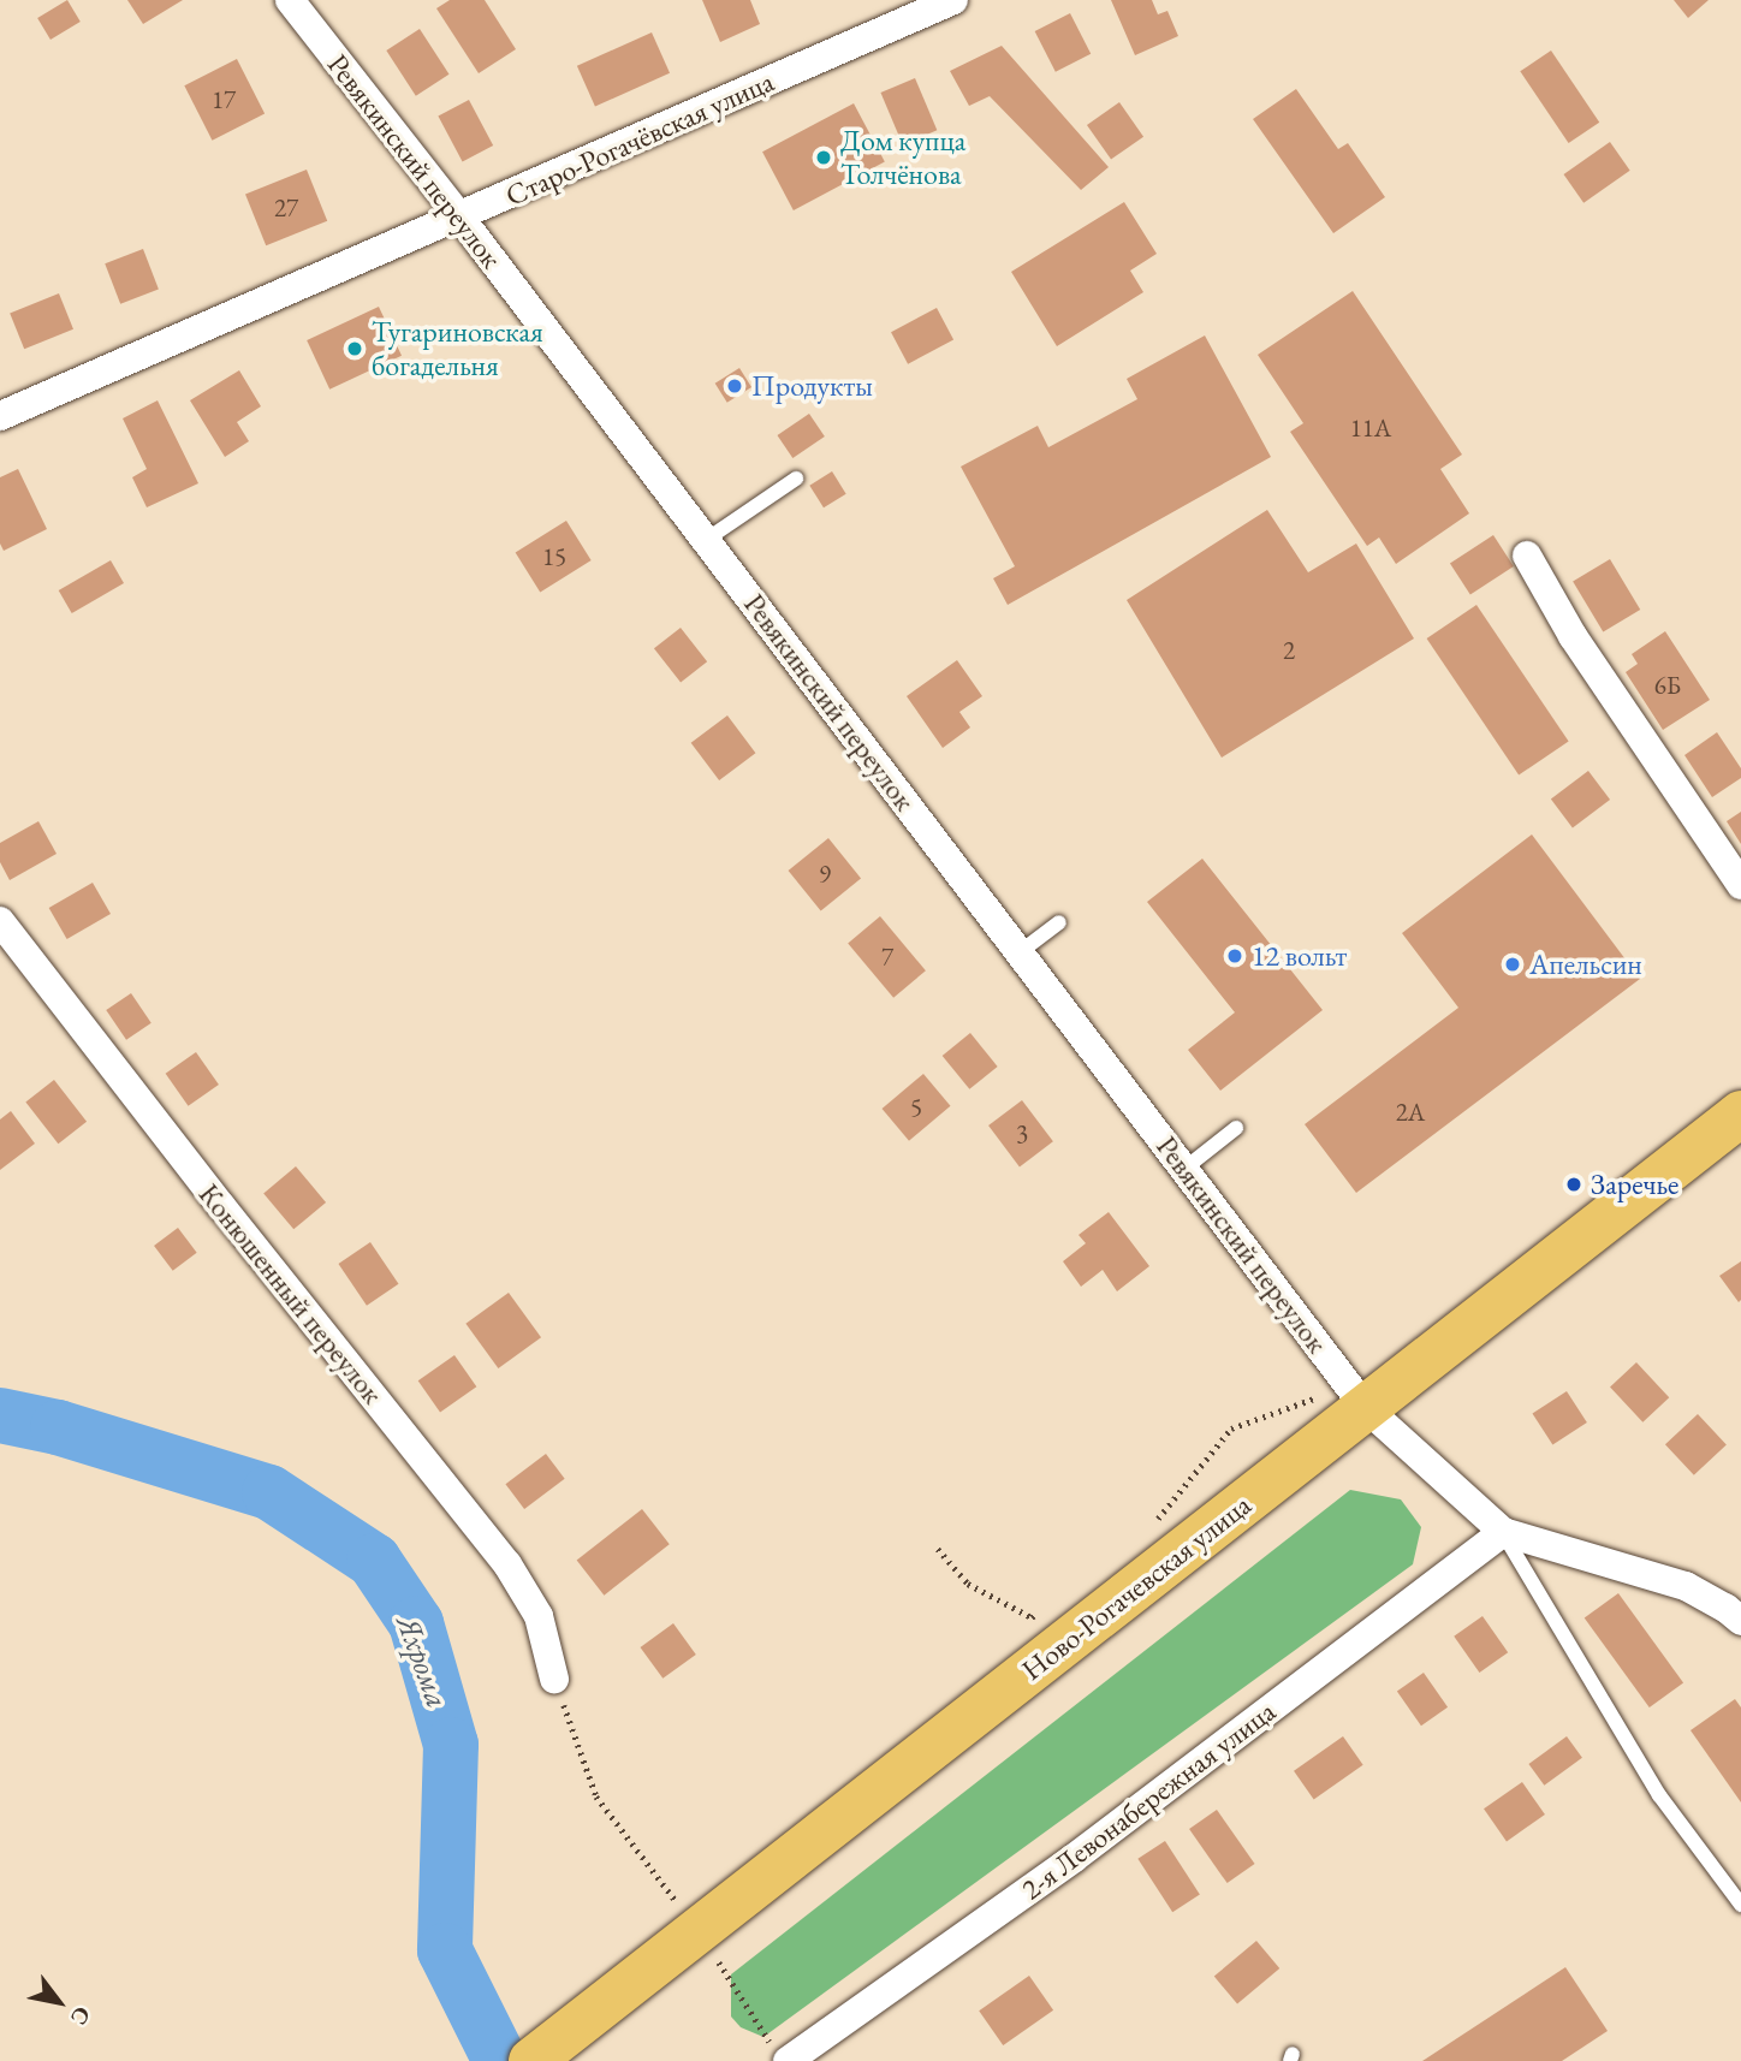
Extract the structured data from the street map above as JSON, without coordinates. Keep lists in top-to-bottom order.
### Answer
{
  "streets": {
    "main road": ["Ново-Рогачевская улица"],
    "street": [
      "Старо-Рогачёвская улица",
      "Ревякинский переулок",
      "Конюшенный переулок",
      "2-я Левонабережная улица"
    ]
  },
  "crossings": [
    ["Старо-Рогачёвская улица", "Ревякинский переулок"],
    ["Ревякинский переулок", "Ново-Рогачевская улица"],
    ["Ревякинский переулок", "2-я Левонабережная улица"]
  ],
  "water": ["Яхрома"],
  "places": [
    "Дом купца Толчёнова",
    "Тугариновская богадельня",
    "Продукты",
    "12 вольт",
    "Апельсин",
    "Заречье"
  ],
  "house_numbers": [
    "17",
    "27",
    "11А",
    "15",
    "2",
    "6Б",
    "9",
    "7",
    "5",
    "2А",
    "3"
  ],
  "north": "bottom right"
}
